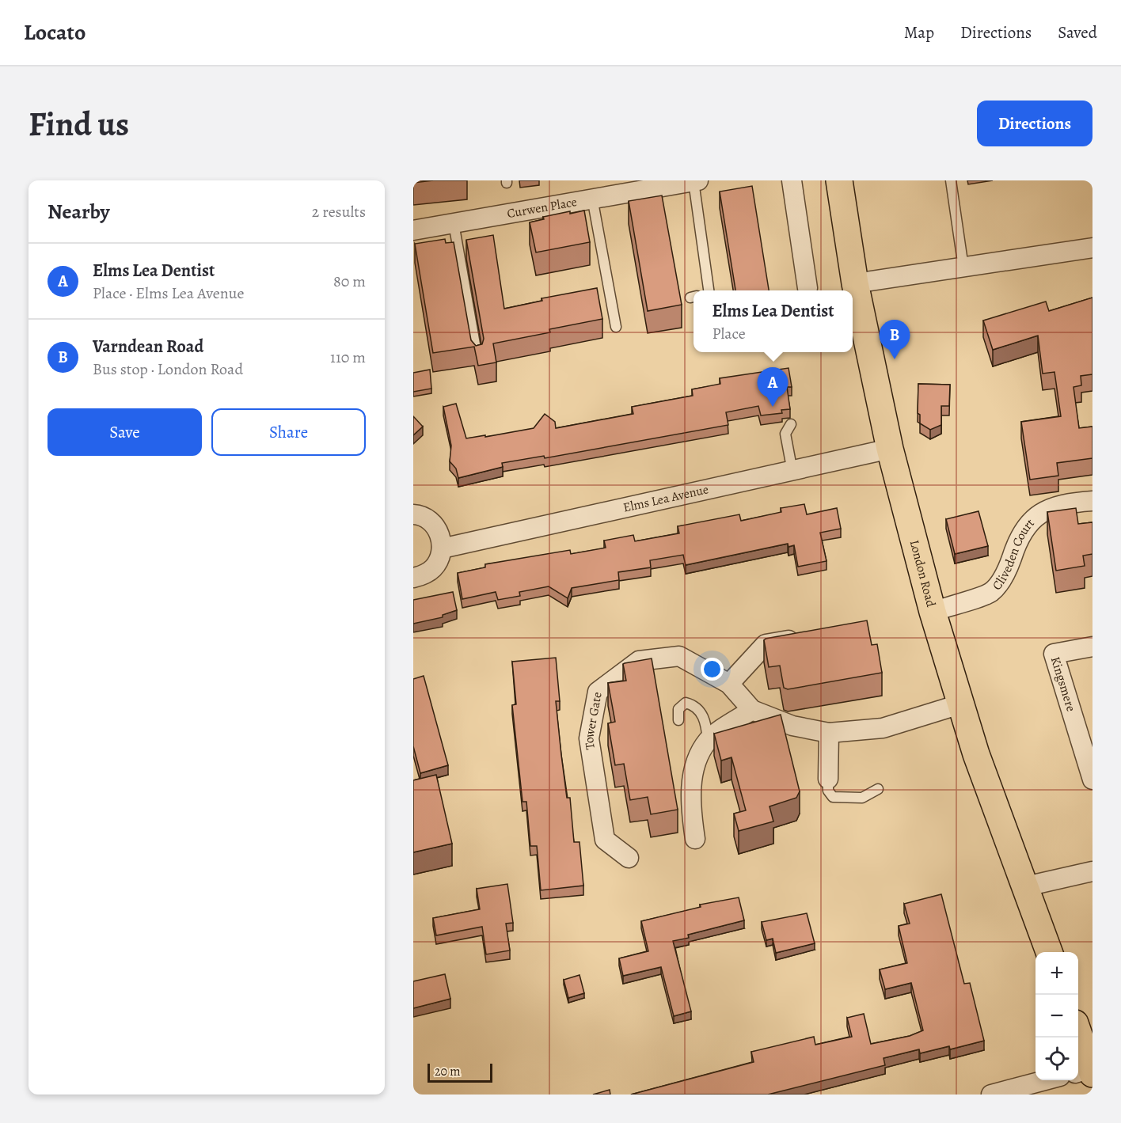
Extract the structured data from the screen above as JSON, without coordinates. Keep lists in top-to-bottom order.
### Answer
{
  "streets": {
    "highway": ["London Road"],
    "street": [
      "Curwen Place",
      "Elms Lea Avenue",
      "Cliveden Court",
      "Kingsmere",
      "Tower Gate"
    ]
  },
  "crossings": [
    ["Elms Lea Avenue", "London Road"],
    ["Cliveden Court", "London Road"],
    ["London Road", "Tower Gate"]
  ],
  "scale_bar": "20 m",
  "page": {
    "header": "Locato",
    "nav": ["Map", "Directions", "Saved"],
    "buttons": [
      "Directions",
      ["Save", "Share"]
    ],
    "title": "Find us",
    "heading": ["Nearby", "2 results"],
    "list": [
      {
        "mark": "A",
        "name": "Elms Lea Dentist",
        "note": "Place · Elms Lea Avenue",
        "value": "80 m"
      },
      {
        "mark": "B",
        "name": "Varndean Road",
        "note": "Bus stop · London Road",
        "value": "110 m"
      }
    ],
    "popup": ["Elms Lea Dentist", "Place"],
    "pins": ["B", "A"],
    "map_buttons": ["+", "−"],
    "scale": "20 m"
  }
}
